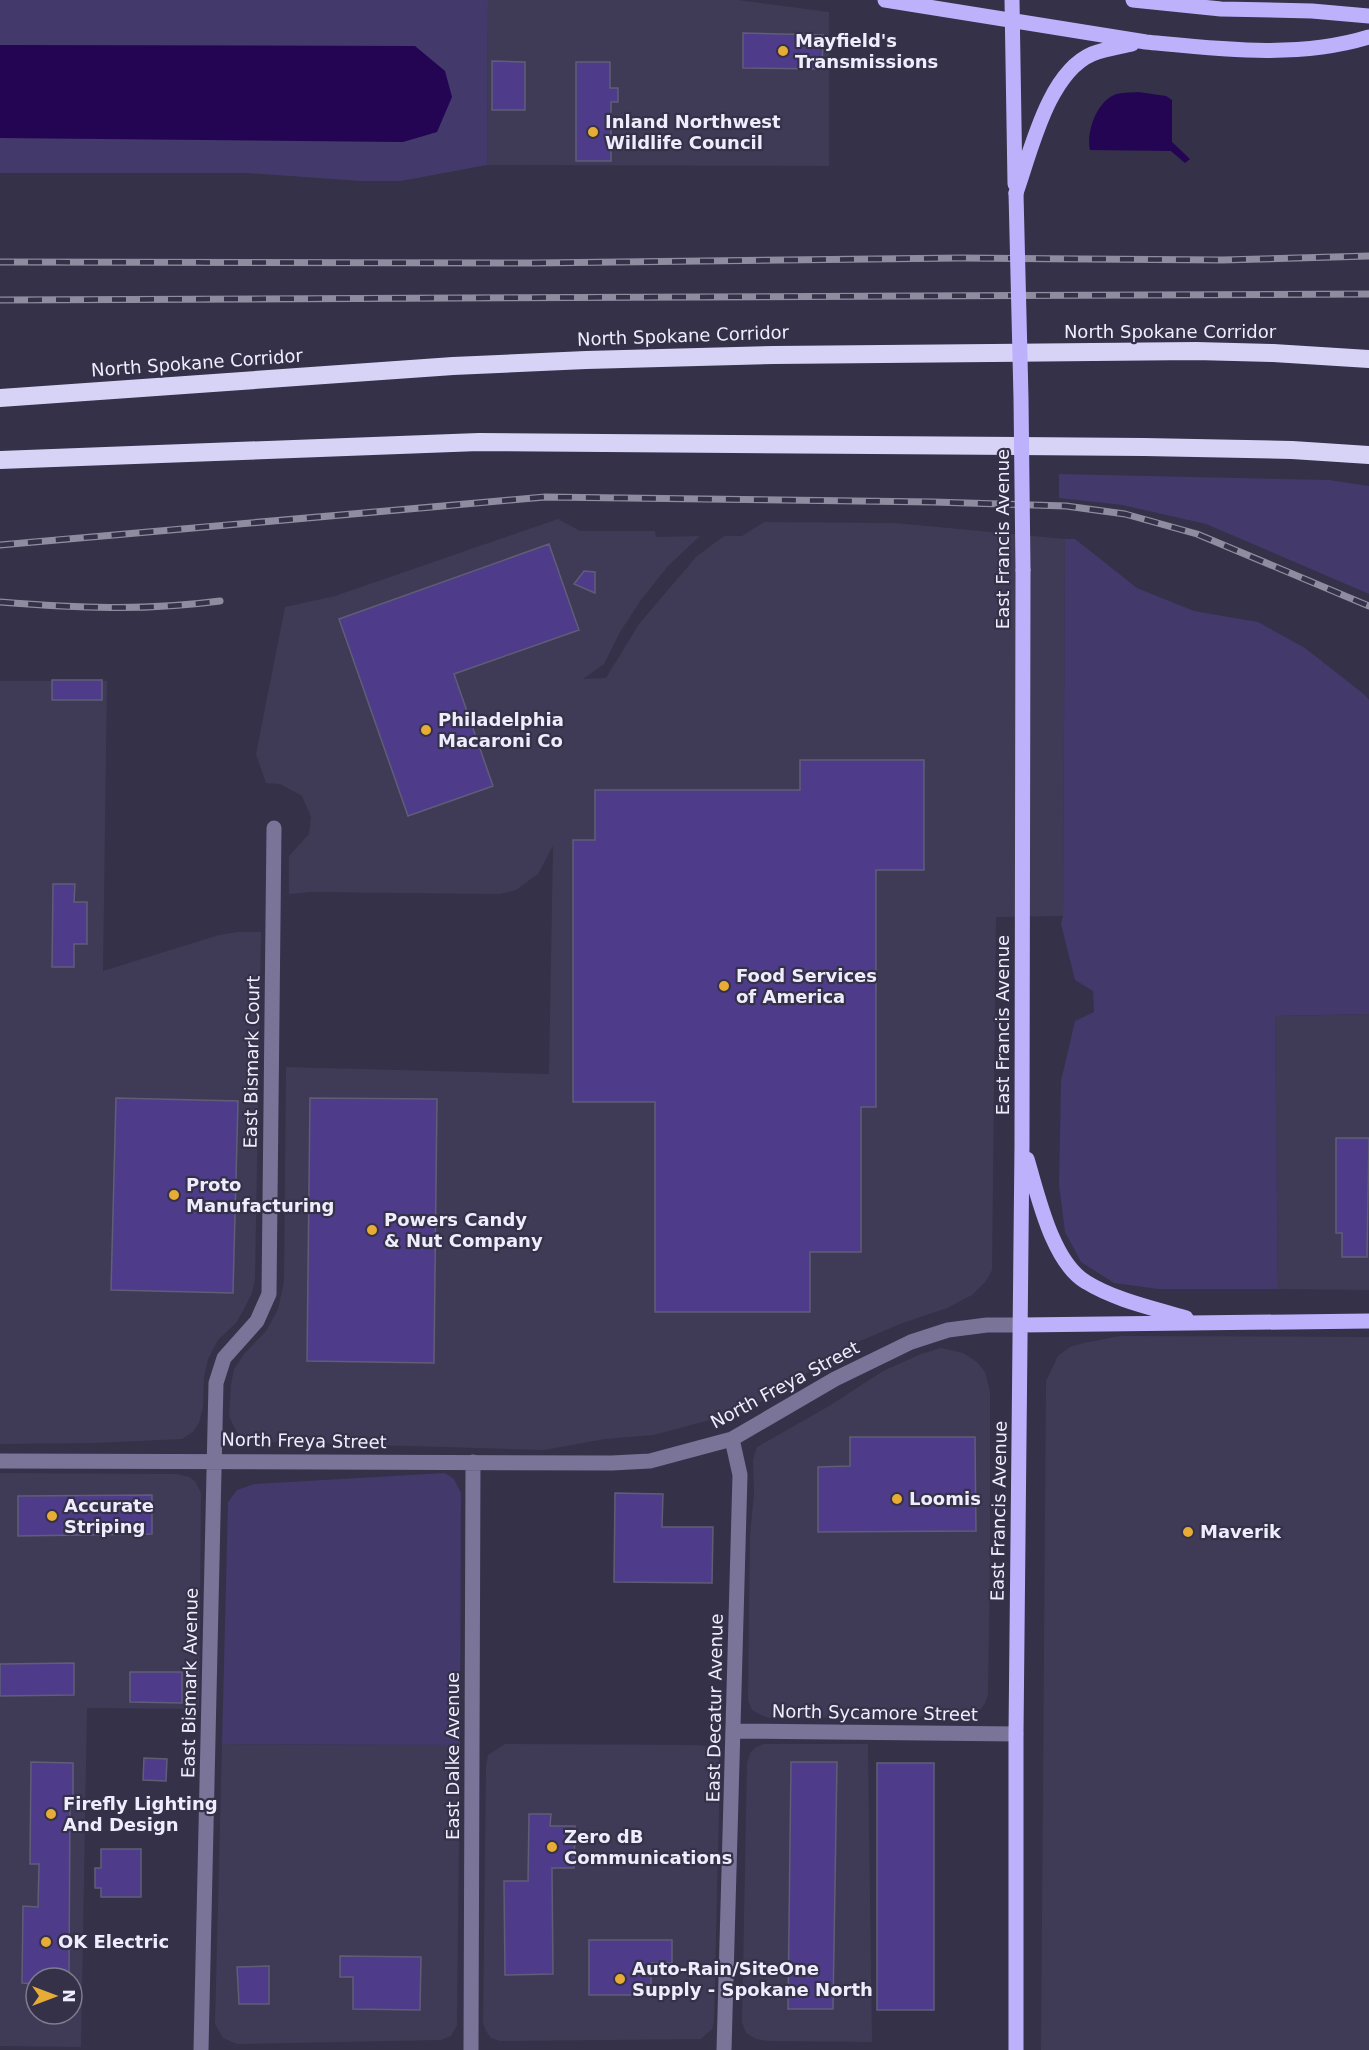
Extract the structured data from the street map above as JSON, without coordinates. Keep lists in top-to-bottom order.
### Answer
{
  "streets": {
    "highway": ["North Spokane Corridor"],
    "main road": ["East Francis Avenue", "North Freya Street"],
    "street": [
      "East Bismark Court",
      "East Bismark Avenue",
      "East Decatur Avenue",
      "North Sycamore Street",
      "East Dalke Avenue"
    ]
  },
  "crossings": [
    ["East Francis Avenue", "North Freya Street"],
    ["East Francis Avenue", "North Sycamore Street"],
    ["East Bismark Court", "North Freya Street"],
    ["East Bismark Court", "East Bismark Avenue"],
    ["North Freya Street", "East Bismark Avenue"],
    ["North Freya Street", "East Decatur Avenue"],
    ["North Freya Street", "East Dalke Avenue"],
    ["East Decatur Avenue", "North Sycamore Street"]
  ],
  "places": [
    "Mayfield's Transmissions",
    "Inland Northwest Wildlife Council",
    "Philadelphia Macaroni Co",
    "Food Services of America",
    "Proto Manufacturing",
    "Powers Candy & Nut Company",
    "Loomis",
    "Accurate Striping",
    "Maverik",
    "Firefly Lighting And Design",
    "Zero dB Communications",
    "OK Electric",
    "Auto-Rain/SiteOne Supply - Spokane North"
  ],
  "north": "right"
}
